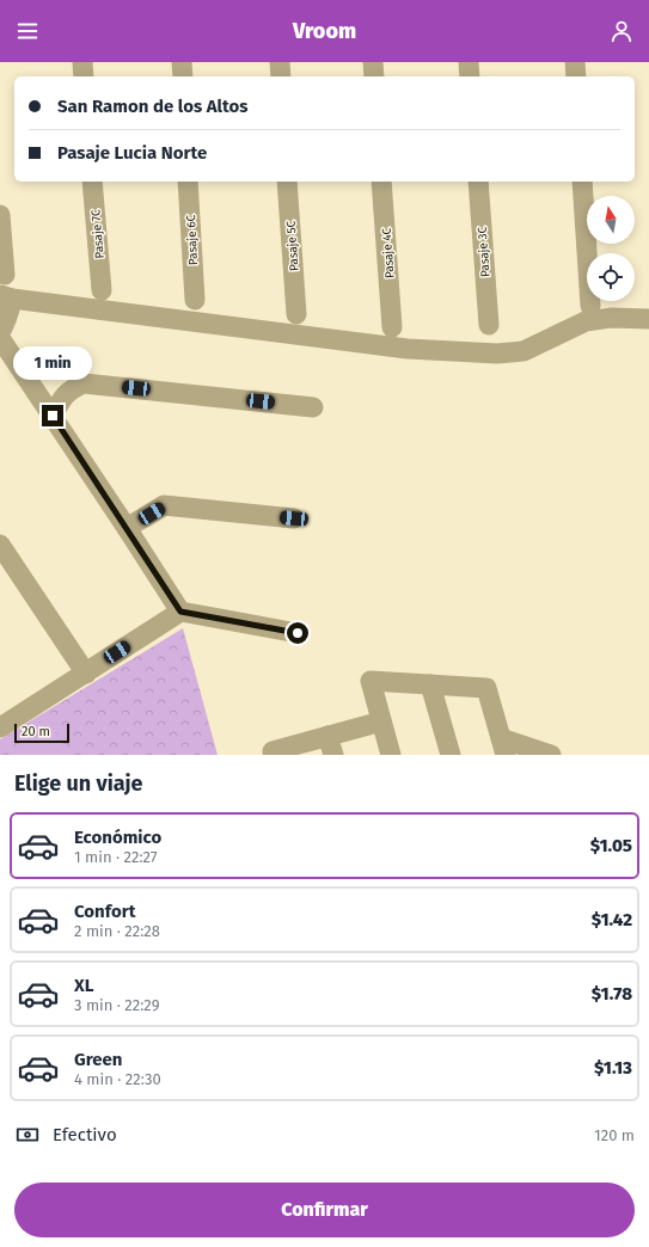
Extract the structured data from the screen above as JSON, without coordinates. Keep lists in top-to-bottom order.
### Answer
{
  "streets": {
    "street": [
      "Pasaje 7C",
      "Pasaje 6C",
      "Pasaje 5C",
      "Pasaje 3C",
      "Pasaje 4C"
    ]
  },
  "scale_bar": "20 m",
  "north": "top",
  "page": {
    "header": "Vroom",
    "banner": ["San Ramon de los Altos", "Pasaje Lucia Norte"],
    "bubble": "1 min",
    "scale": "20 m",
    "heading": "Elige un viaje",
    "list": [
      {
        "name": "Económico",
        "note": "1 min · 22:27",
        "value": "$1.05"
      },
      {
        "name": "Confort",
        "note": "2 min · 22:28",
        "value": "$1.42"
      },
      {
        "name": "XL",
        "note": "3 min · 22:29",
        "value": "$1.78"
      },
      {
        "name": "Green",
        "note": "4 min · 22:30",
        "value": "$1.13"
      }
    ],
    "pay": ["Efectivo", "120 m"],
    "buttons": "Confirmar"
  }
}
